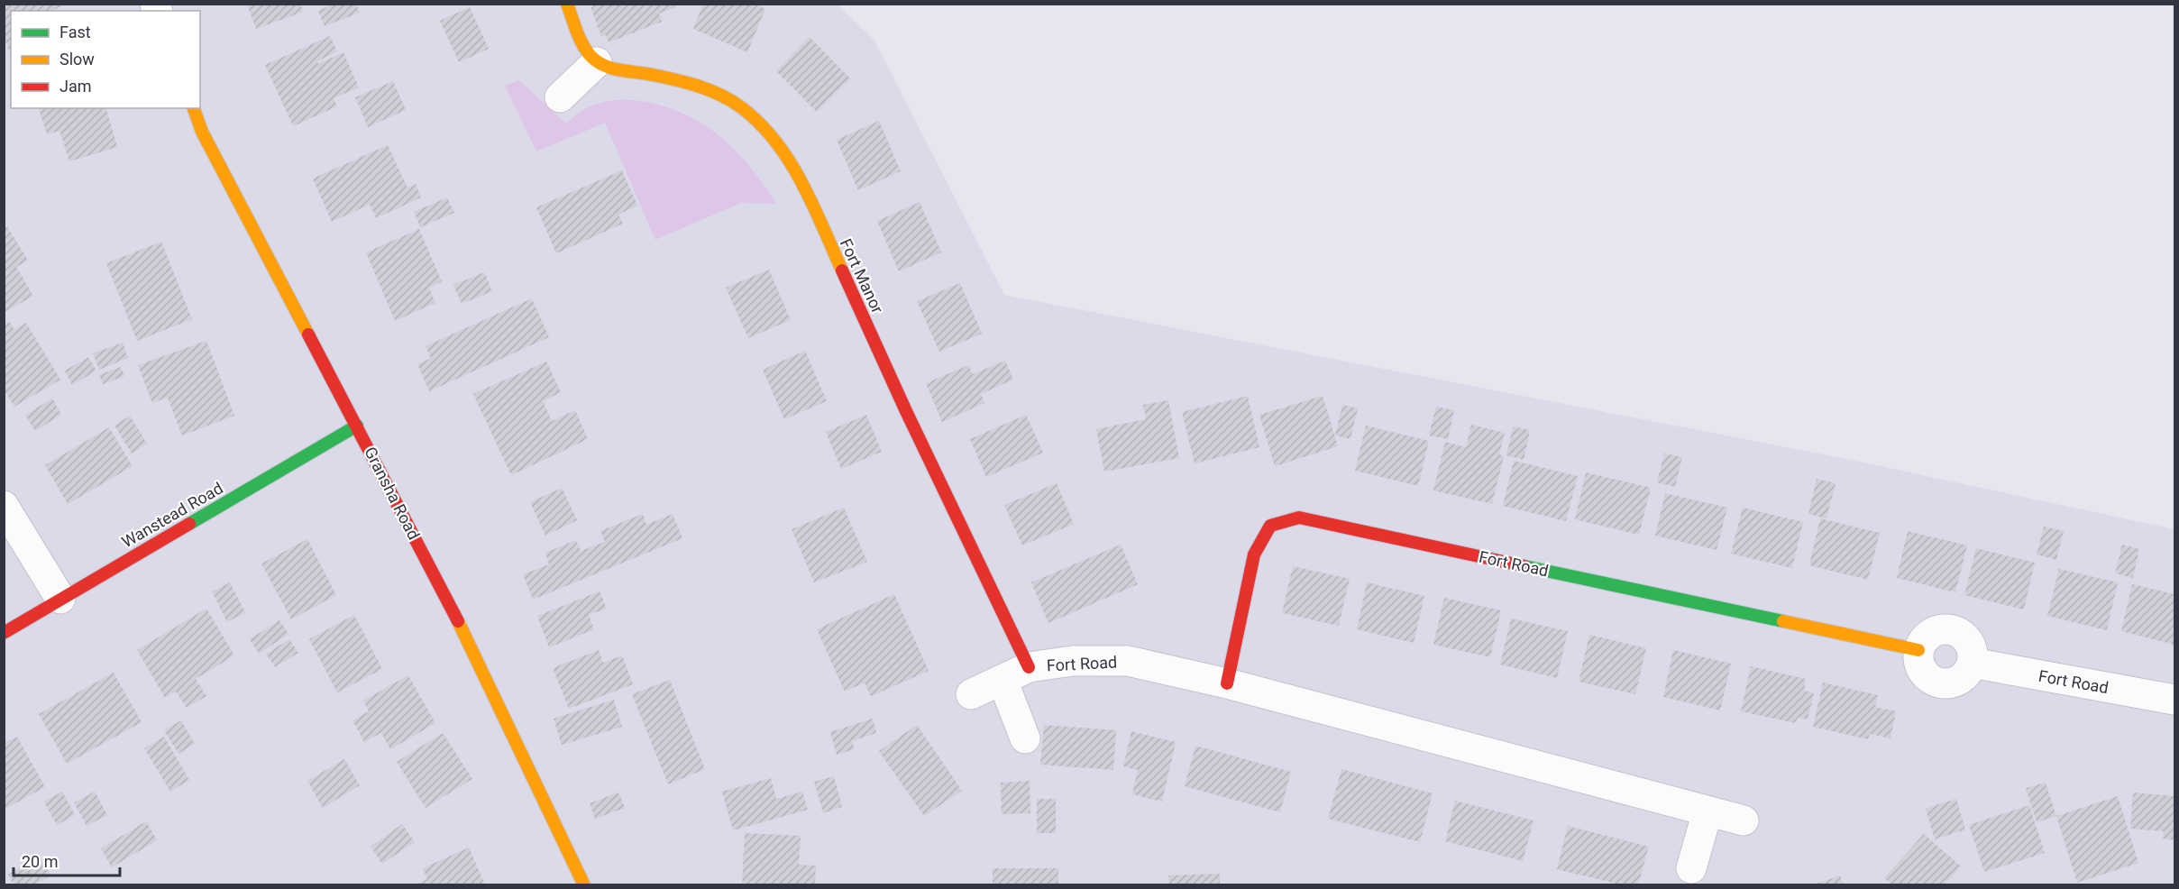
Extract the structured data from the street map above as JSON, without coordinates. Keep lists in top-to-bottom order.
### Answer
{
  "streets": {
    "street": [
      "Fort Manor",
      "Gransha Road",
      "Wanstead Road",
      "Fort Road"
    ]
  },
  "crossings": [
    ["Fort Manor", "Fort Road"],
    ["Gransha Road", "Wanstead Road"]
  ],
  "legend": ["Fast", "Slow", "Jam"],
  "scale_bar": "20 m"
}
